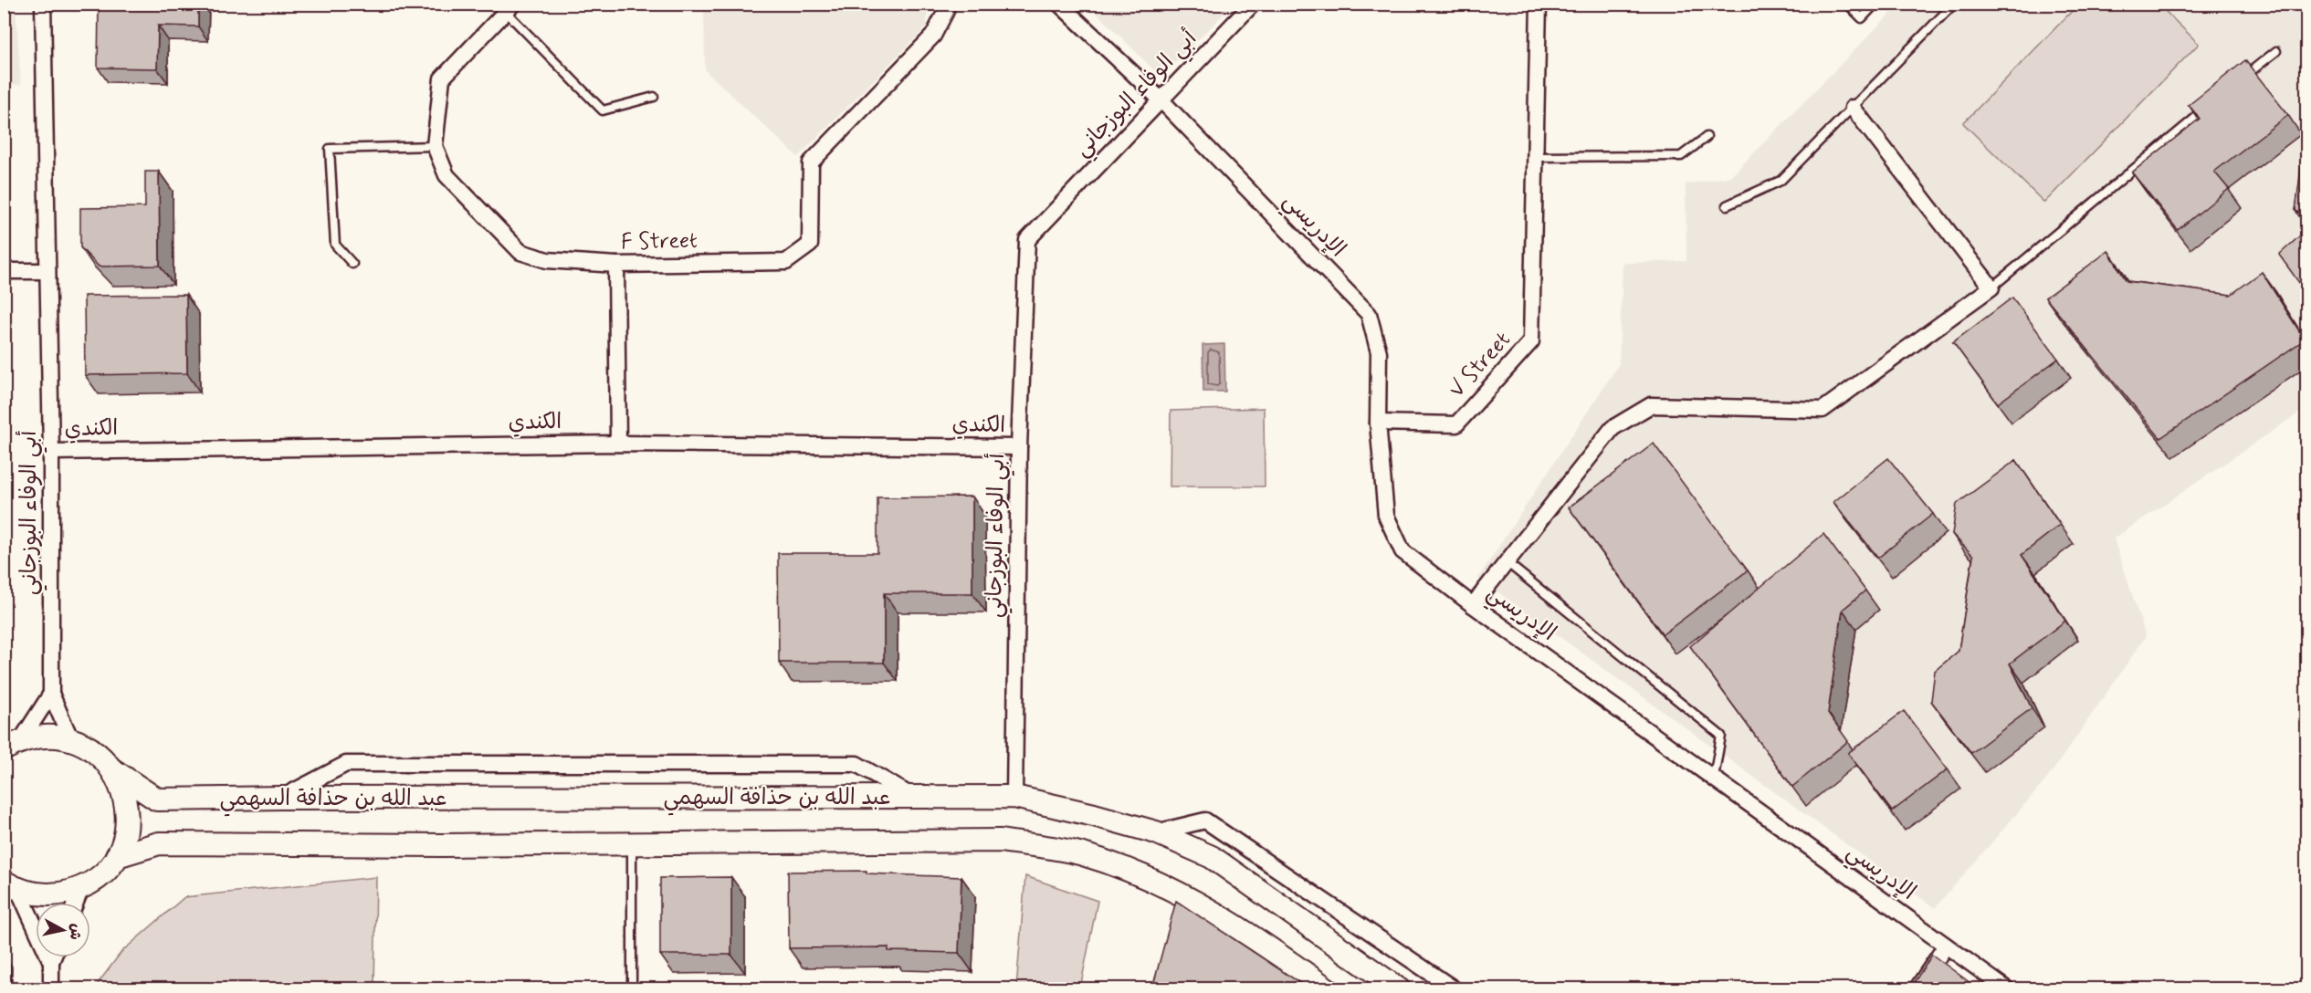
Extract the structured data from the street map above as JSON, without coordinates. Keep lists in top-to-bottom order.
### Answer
{
  "streets": {
    "street": [
      "أبي الوفاء البوزجاني",
      "الإدريسي",
      "F Street",
      "V Street",
      "الكندي",
      "عبد الله بن حذافة السهمي"
    ]
  },
  "crossings": [
    ["أبي الوفاء البوزجاني", "الإدريسي"],
    ["أبي الوفاء البوزجاني", "الكندي"],
    ["أبي الوفاء البوزجاني", "عبد الله بن حذافة السهمي"],
    ["الإدريسي", "V Street"]
  ],
  "north": "right"
}
